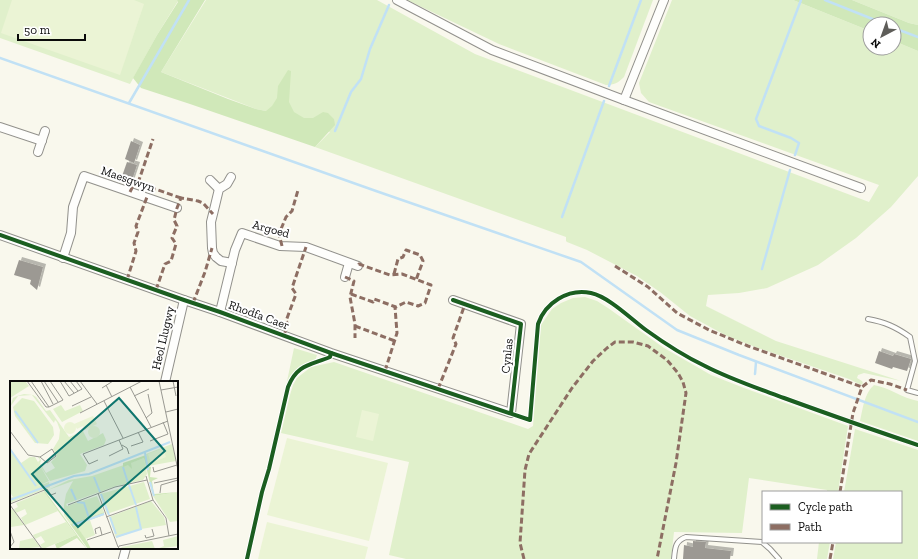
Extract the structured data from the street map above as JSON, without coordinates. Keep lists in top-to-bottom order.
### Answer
{
  "streets": {
    "street": [
      "Maesgwyn",
      "Argoed",
      "Rhodfa Caer",
      "Heol Llugwy",
      "Cynlas"
    ]
  },
  "crossings": [
    ["Maesgwyn", "Rhodfa Caer"],
    ["Argoed", "Rhodfa Caer"],
    ["Rhodfa Caer", "Heol Llugwy"],
    ["Rhodfa Caer", "Cynlas"]
  ],
  "legend": ["Cycle path", "Path"],
  "scale_bar": "50 m",
  "north": "bottom left"
}
